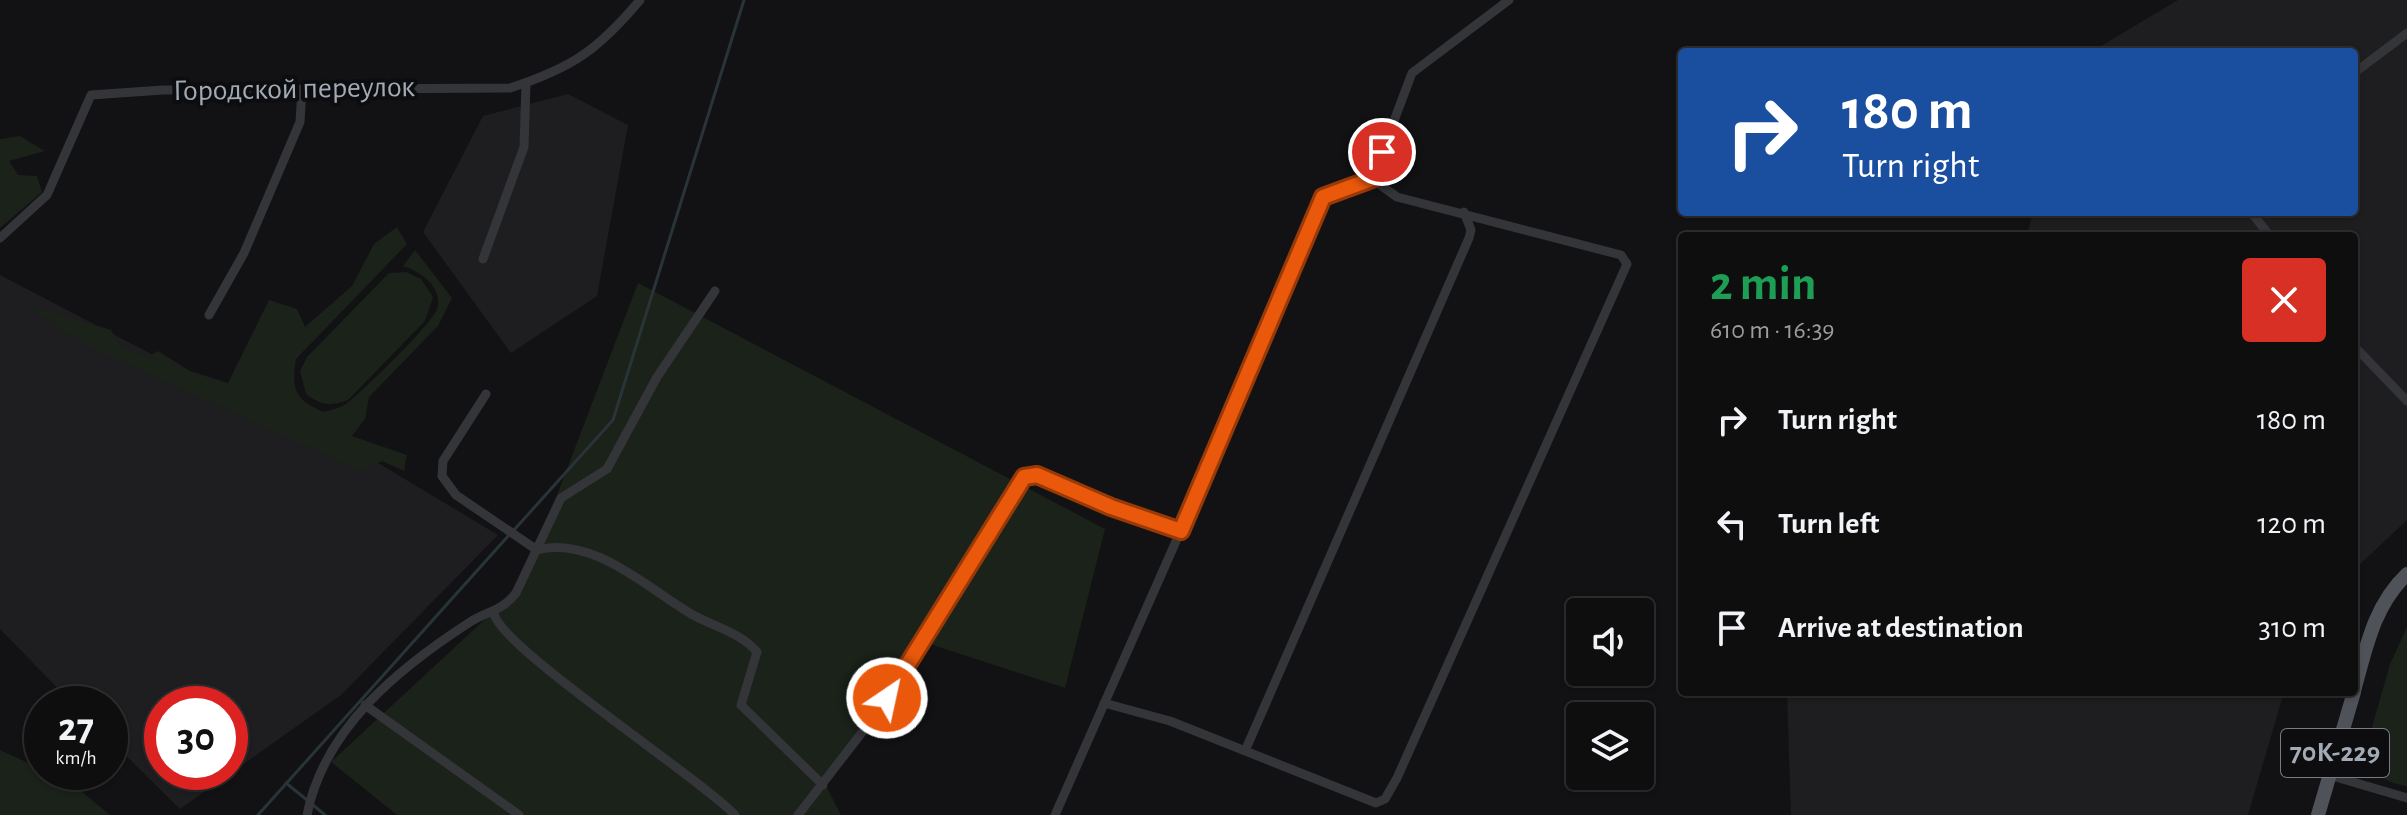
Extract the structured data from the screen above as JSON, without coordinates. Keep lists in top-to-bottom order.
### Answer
{
  "streets": {
    "main road": ["70К-229"],
    "street": ["Городской переулок"]
  },
  "page": {
    "turn": ["180 m", "Turn right"],
    "heading": ["2 min", "610 m · 16:39"],
    "list": [
      {
        "name": "Turn right",
        "value": "180 m"
      },
      {
        "name": "Turn left",
        "value": "120 m"
      },
      {
        "name": "Arrive at destination",
        "value": "310 m"
      }
    ],
    "speed": "27 km/h",
    "limit": "30"
  }
}
